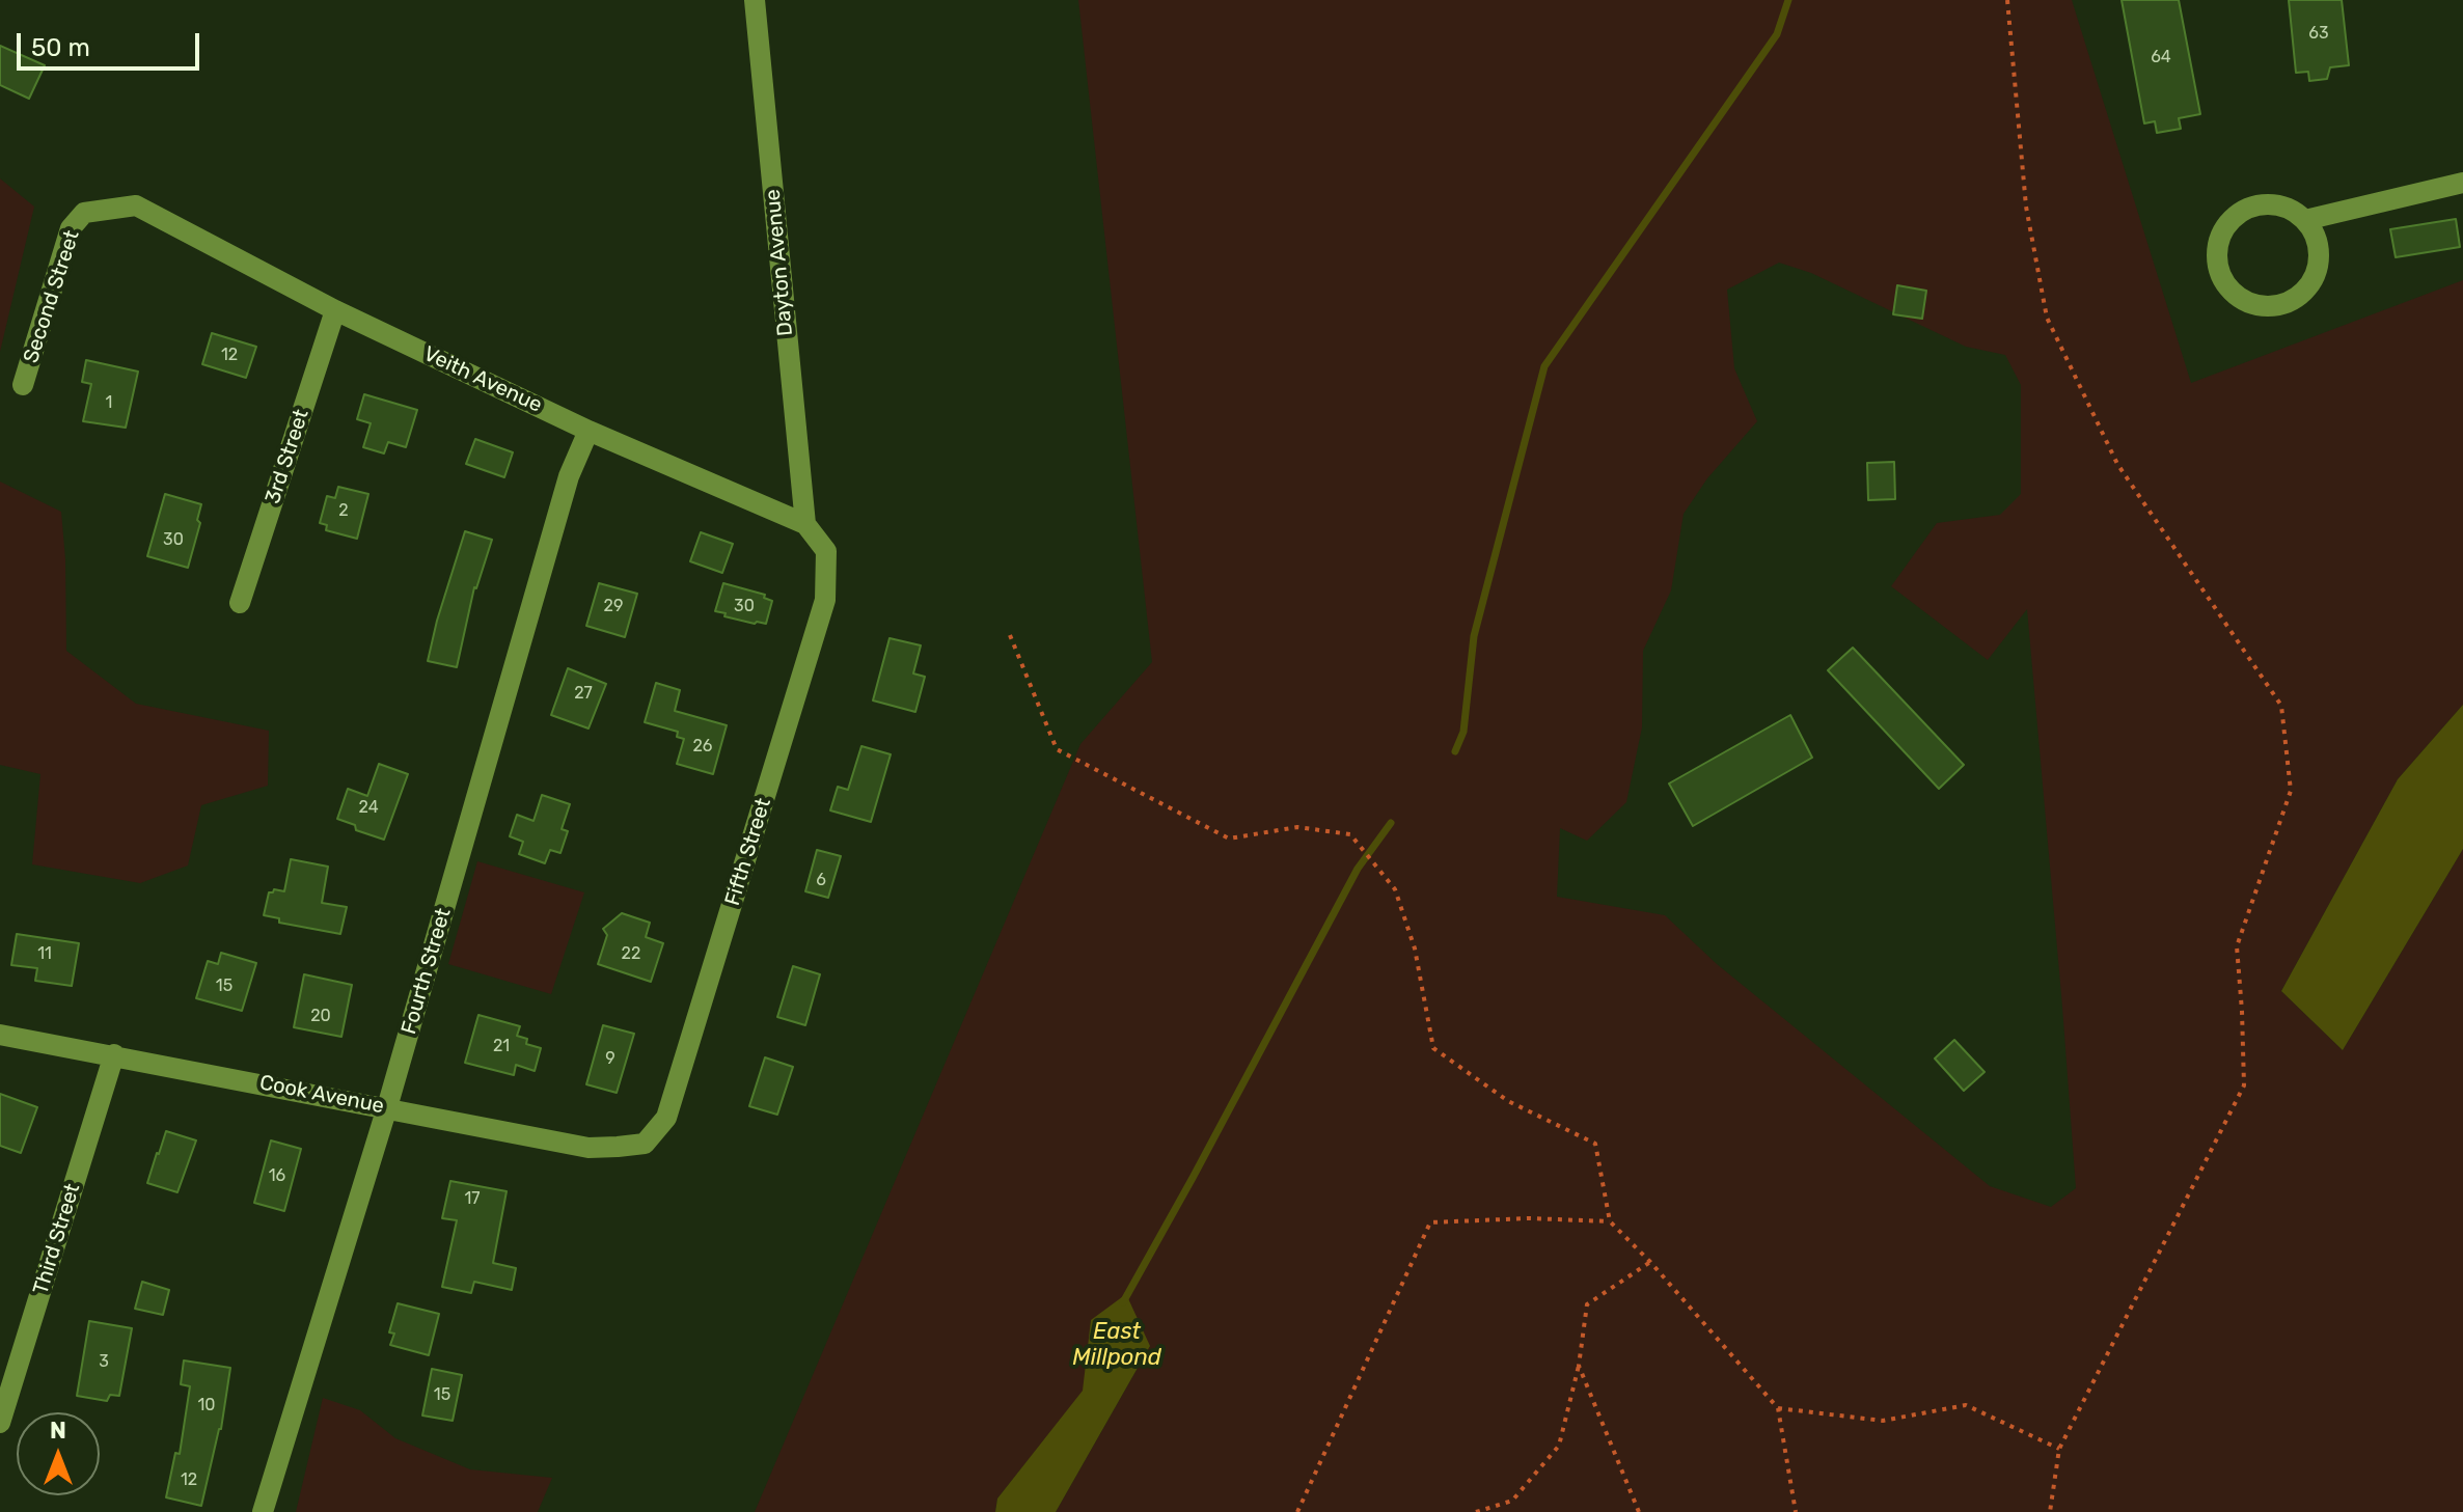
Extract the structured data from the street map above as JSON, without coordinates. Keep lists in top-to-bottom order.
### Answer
{
  "streets": {
    "street": [
      "Dayton Avenue",
      "Second Street",
      "Veith Avenue",
      "3rd Street",
      "Fifth Street",
      "Fourth Street",
      "Cook Avenue",
      "Third Street"
    ]
  },
  "crossings": [
    ["Dayton Avenue", "Veith Avenue"],
    ["Second Street", "Veith Avenue"],
    ["Veith Avenue", "3rd Street"],
    ["Veith Avenue", "Fifth Street"],
    ["Veith Avenue", "Fourth Street"],
    ["Fifth Street", "Cook Avenue"],
    ["Fourth Street", "Cook Avenue"],
    ["Cook Avenue", "Third Street"]
  ],
  "water": ["East Millpond"],
  "house_numbers": [
    "63",
    "64",
    "12",
    "1",
    "2",
    "30",
    "29",
    "30",
    "27",
    "26",
    "24",
    "6",
    "11",
    "22",
    "15",
    "20",
    "21",
    "9",
    "16",
    "17",
    "3",
    "15",
    "10",
    "12"
  ],
  "scale_bar": "50 m",
  "north": "top"
}
